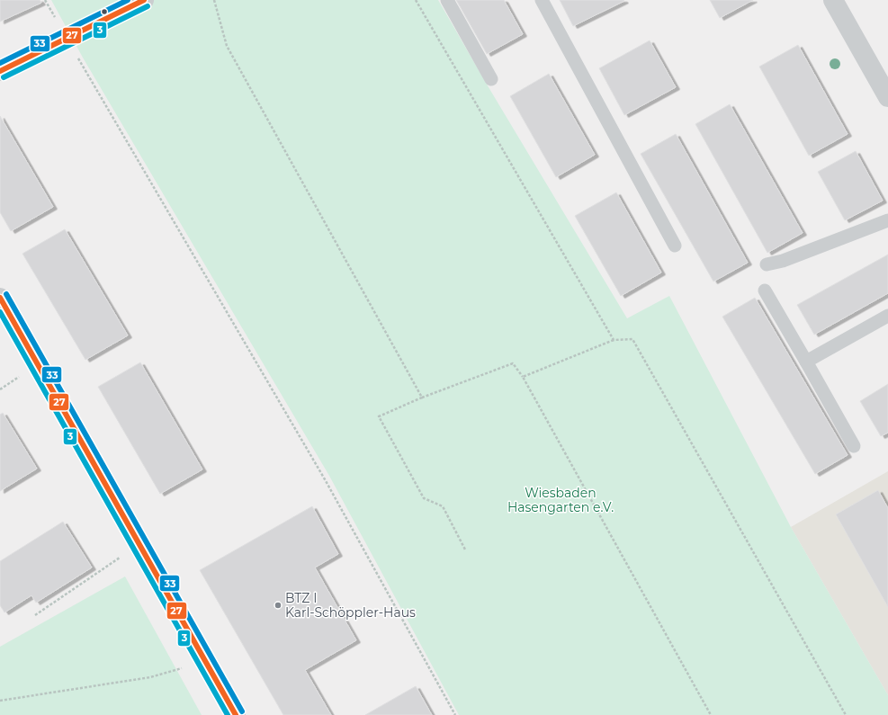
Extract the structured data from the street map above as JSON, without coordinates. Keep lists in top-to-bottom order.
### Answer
{
  "parks": ["Wiesbaden Hasengarten e.V."],
  "places": ["BTZ I Karl-Schöppler-Haus"],
  "lines": ["transit line 27", "transit line 33", "transit line 3"]
}
